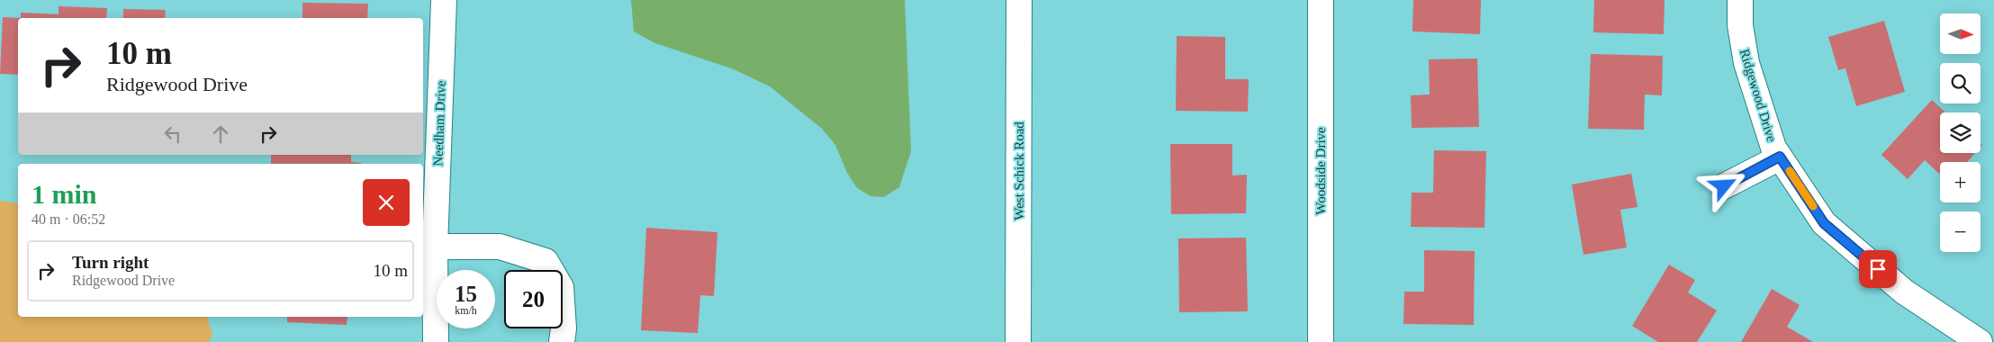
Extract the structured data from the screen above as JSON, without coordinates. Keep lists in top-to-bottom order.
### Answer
{
  "streets": {
    "street": [
      "Ridgewood Drive",
      "Needham Drive",
      "West Schick Road",
      "Woodside Drive"
    ]
  },
  "north": "right",
  "page": {
    "map_buttons": ["+", "−"],
    "turn": ["10 m", "Ridgewood Drive"],
    "heading": ["1 min", "40 m · 06:52"],
    "list": [
      {
        "name": "Turn right",
        "note": "Ridgewood Drive",
        "value": "10 m"
      }
    ],
    "speed": "15 km/h",
    "limit": "20"
  }
}
